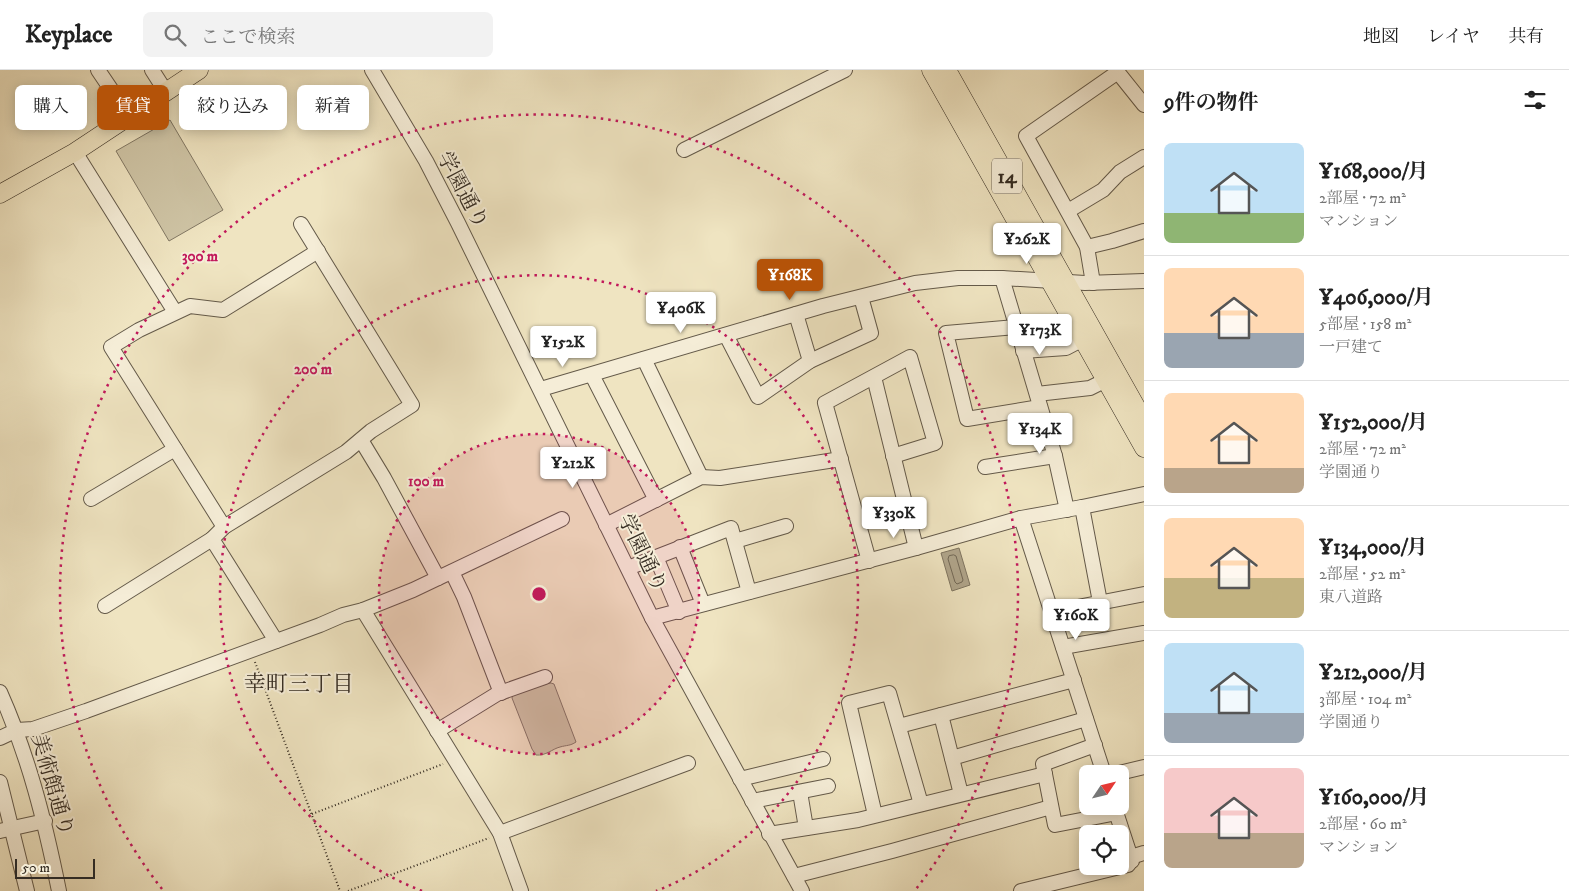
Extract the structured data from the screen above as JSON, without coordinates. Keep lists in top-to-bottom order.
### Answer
{
  "streets": {
    "main road": ["14"],
    "street": ["学園通り", "美術館通り"]
  },
  "districts": ["幸町三丁目"],
  "scale_bar": "50 m",
  "north": "top right",
  "page": {
    "header": "Keyplace",
    "search": "ここで検索",
    "nav": ["地図", "レイヤ", "共有"],
    "heading": "9件の物件",
    "chip": [
      "購入",
      "賃貸",
      "絞り込み",
      "新着"
    ],
    "list": [
      {
        "name": "¥168,000/月",
        "note": "2部屋 · 72 m² · マンション"
      },
      {
        "name": "¥406,000/月",
        "note": "5部屋 · 158 m² · 一戸建て"
      },
      {
        "name": "¥152,000/月",
        "note": "2部屋 · 72 m² · 学園通り"
      },
      {
        "name": "¥134,000/月",
        "note": "2部屋 · 52 m² · 東八道路"
      },
      {
        "name": "¥212,000/月",
        "note": "3部屋 · 104 m² · 学園通り"
      },
      {
        "name": "¥160,000/月",
        "note": "2部屋 · 60 m² · マンション"
      }
    ],
    "price": [
      "¥262K",
      "¥168K",
      "¥406K",
      "¥173K",
      "¥152K",
      "¥134K",
      "¥212K",
      "¥330K",
      "¥160K"
    ],
    "scale": "50 m"
  },
  "rings": ["300 m", "200 m", "100 m"]
}
